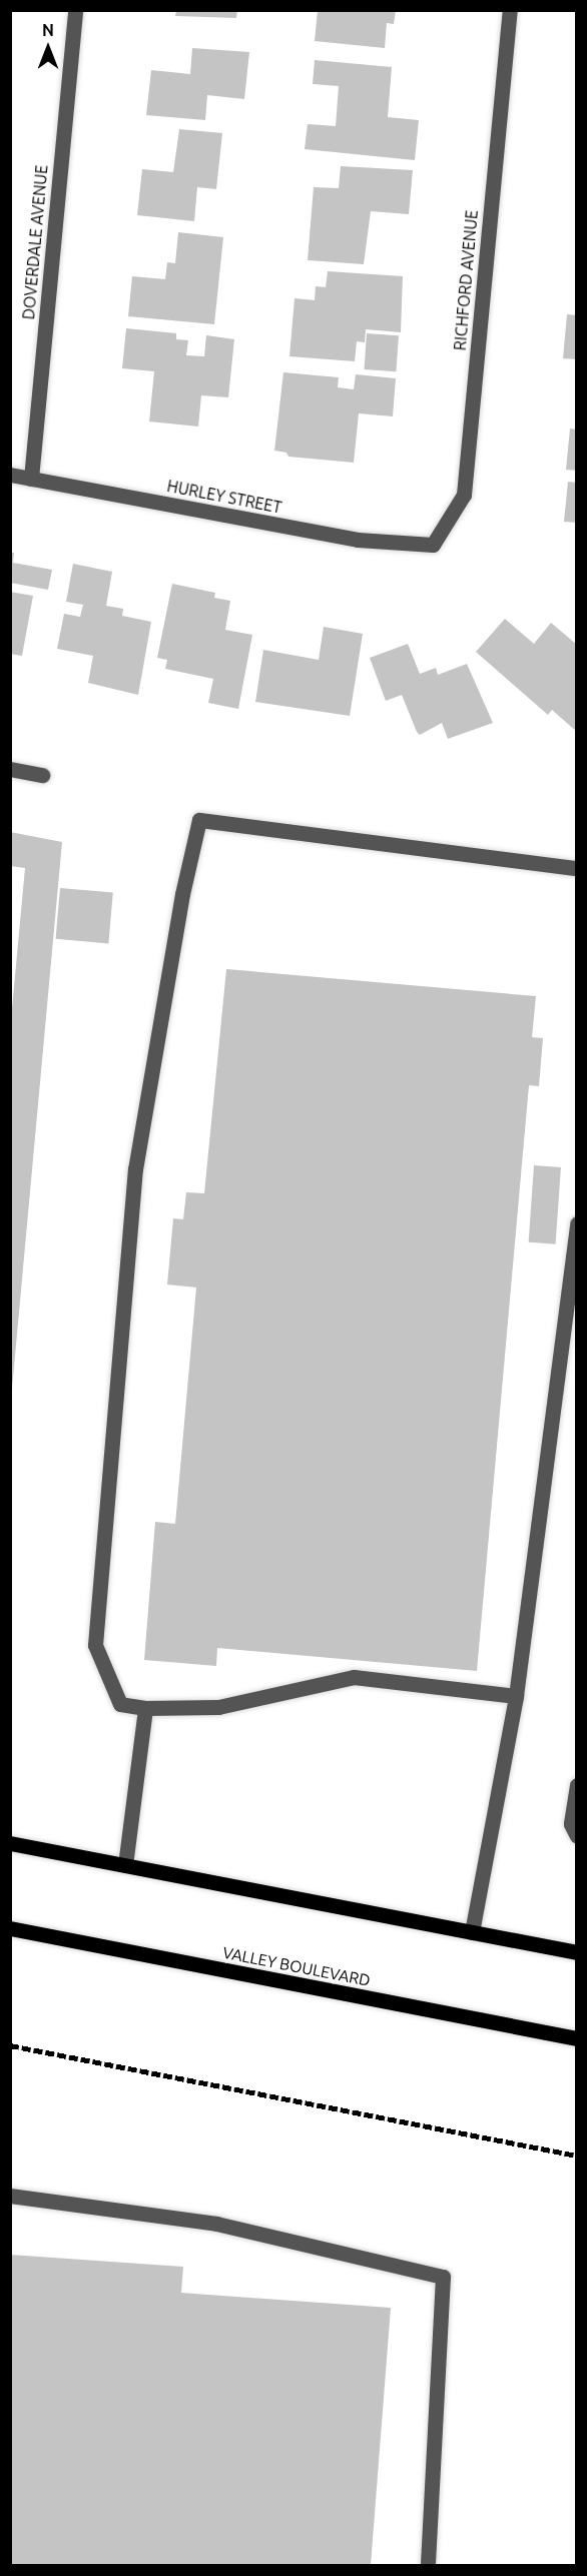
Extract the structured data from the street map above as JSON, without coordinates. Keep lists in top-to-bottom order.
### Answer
{
  "streets": {
    "main road": ["VALLEY BOULEVARD"],
    "street": ["DOVERDALE AVENUE", "RICHFORD AVENUE", "HURLEY STREET"]
  },
  "crossings": [
    ["DOVERDALE AVENUE", "HURLEY STREET"],
    ["RICHFORD AVENUE", "HURLEY STREET"]
  ],
  "north": "top"
}
